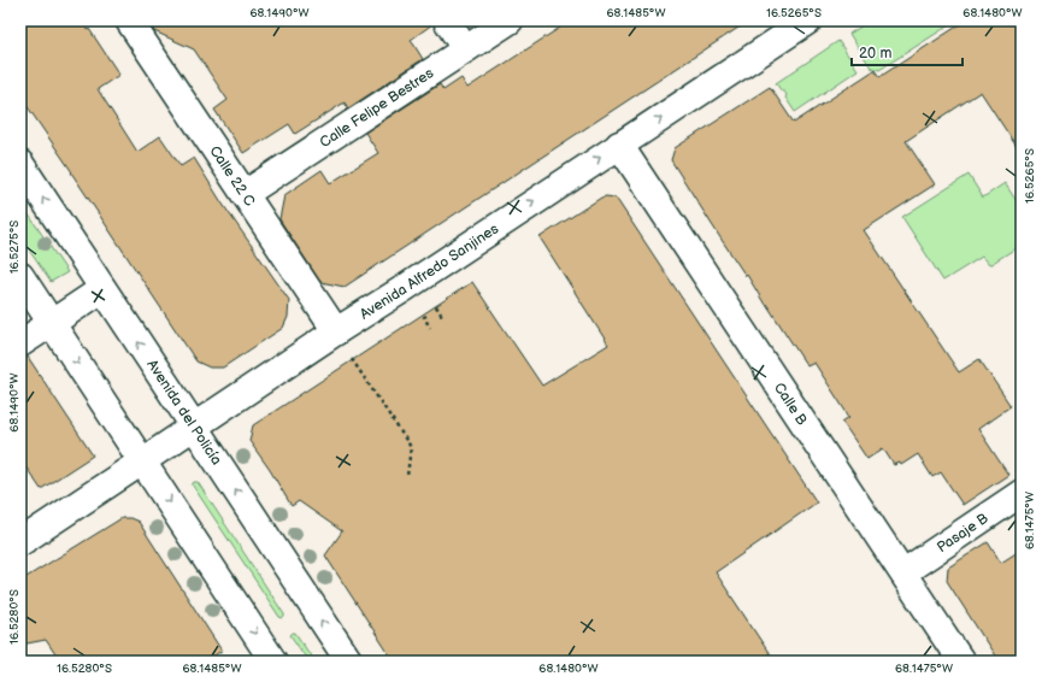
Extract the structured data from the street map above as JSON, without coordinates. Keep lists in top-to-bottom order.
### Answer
{
  "streets": {
    "street": [
      "Calle Felipe Bestres",
      "Calle 22 C",
      "Avenida Alfredo Sanjines",
      "Calle B",
      "Avenida del Policía",
      "Pasaje B"
    ]
  },
  "crossings": [
    ["Calle Felipe Bestres", "Calle 22 C"],
    ["Calle 22 C", "Avenida Alfredo Sanjines"],
    ["Avenida Alfredo Sanjines", "Calle B"],
    ["Avenida Alfredo Sanjines", "Avenida del Policía"],
    ["Calle B", "Pasaje B"]
  ],
  "one_way": ["Avenida Alfredo Sanjines"],
  "scale_bar": "20 m",
  "coordinates": [
    "68.1490°W",
    "68.1485°W",
    "16.5265°S",
    "68.1480°W",
    "16.5275°S",
    "68.1475°W",
    "16.5280°S"
  ]
}
